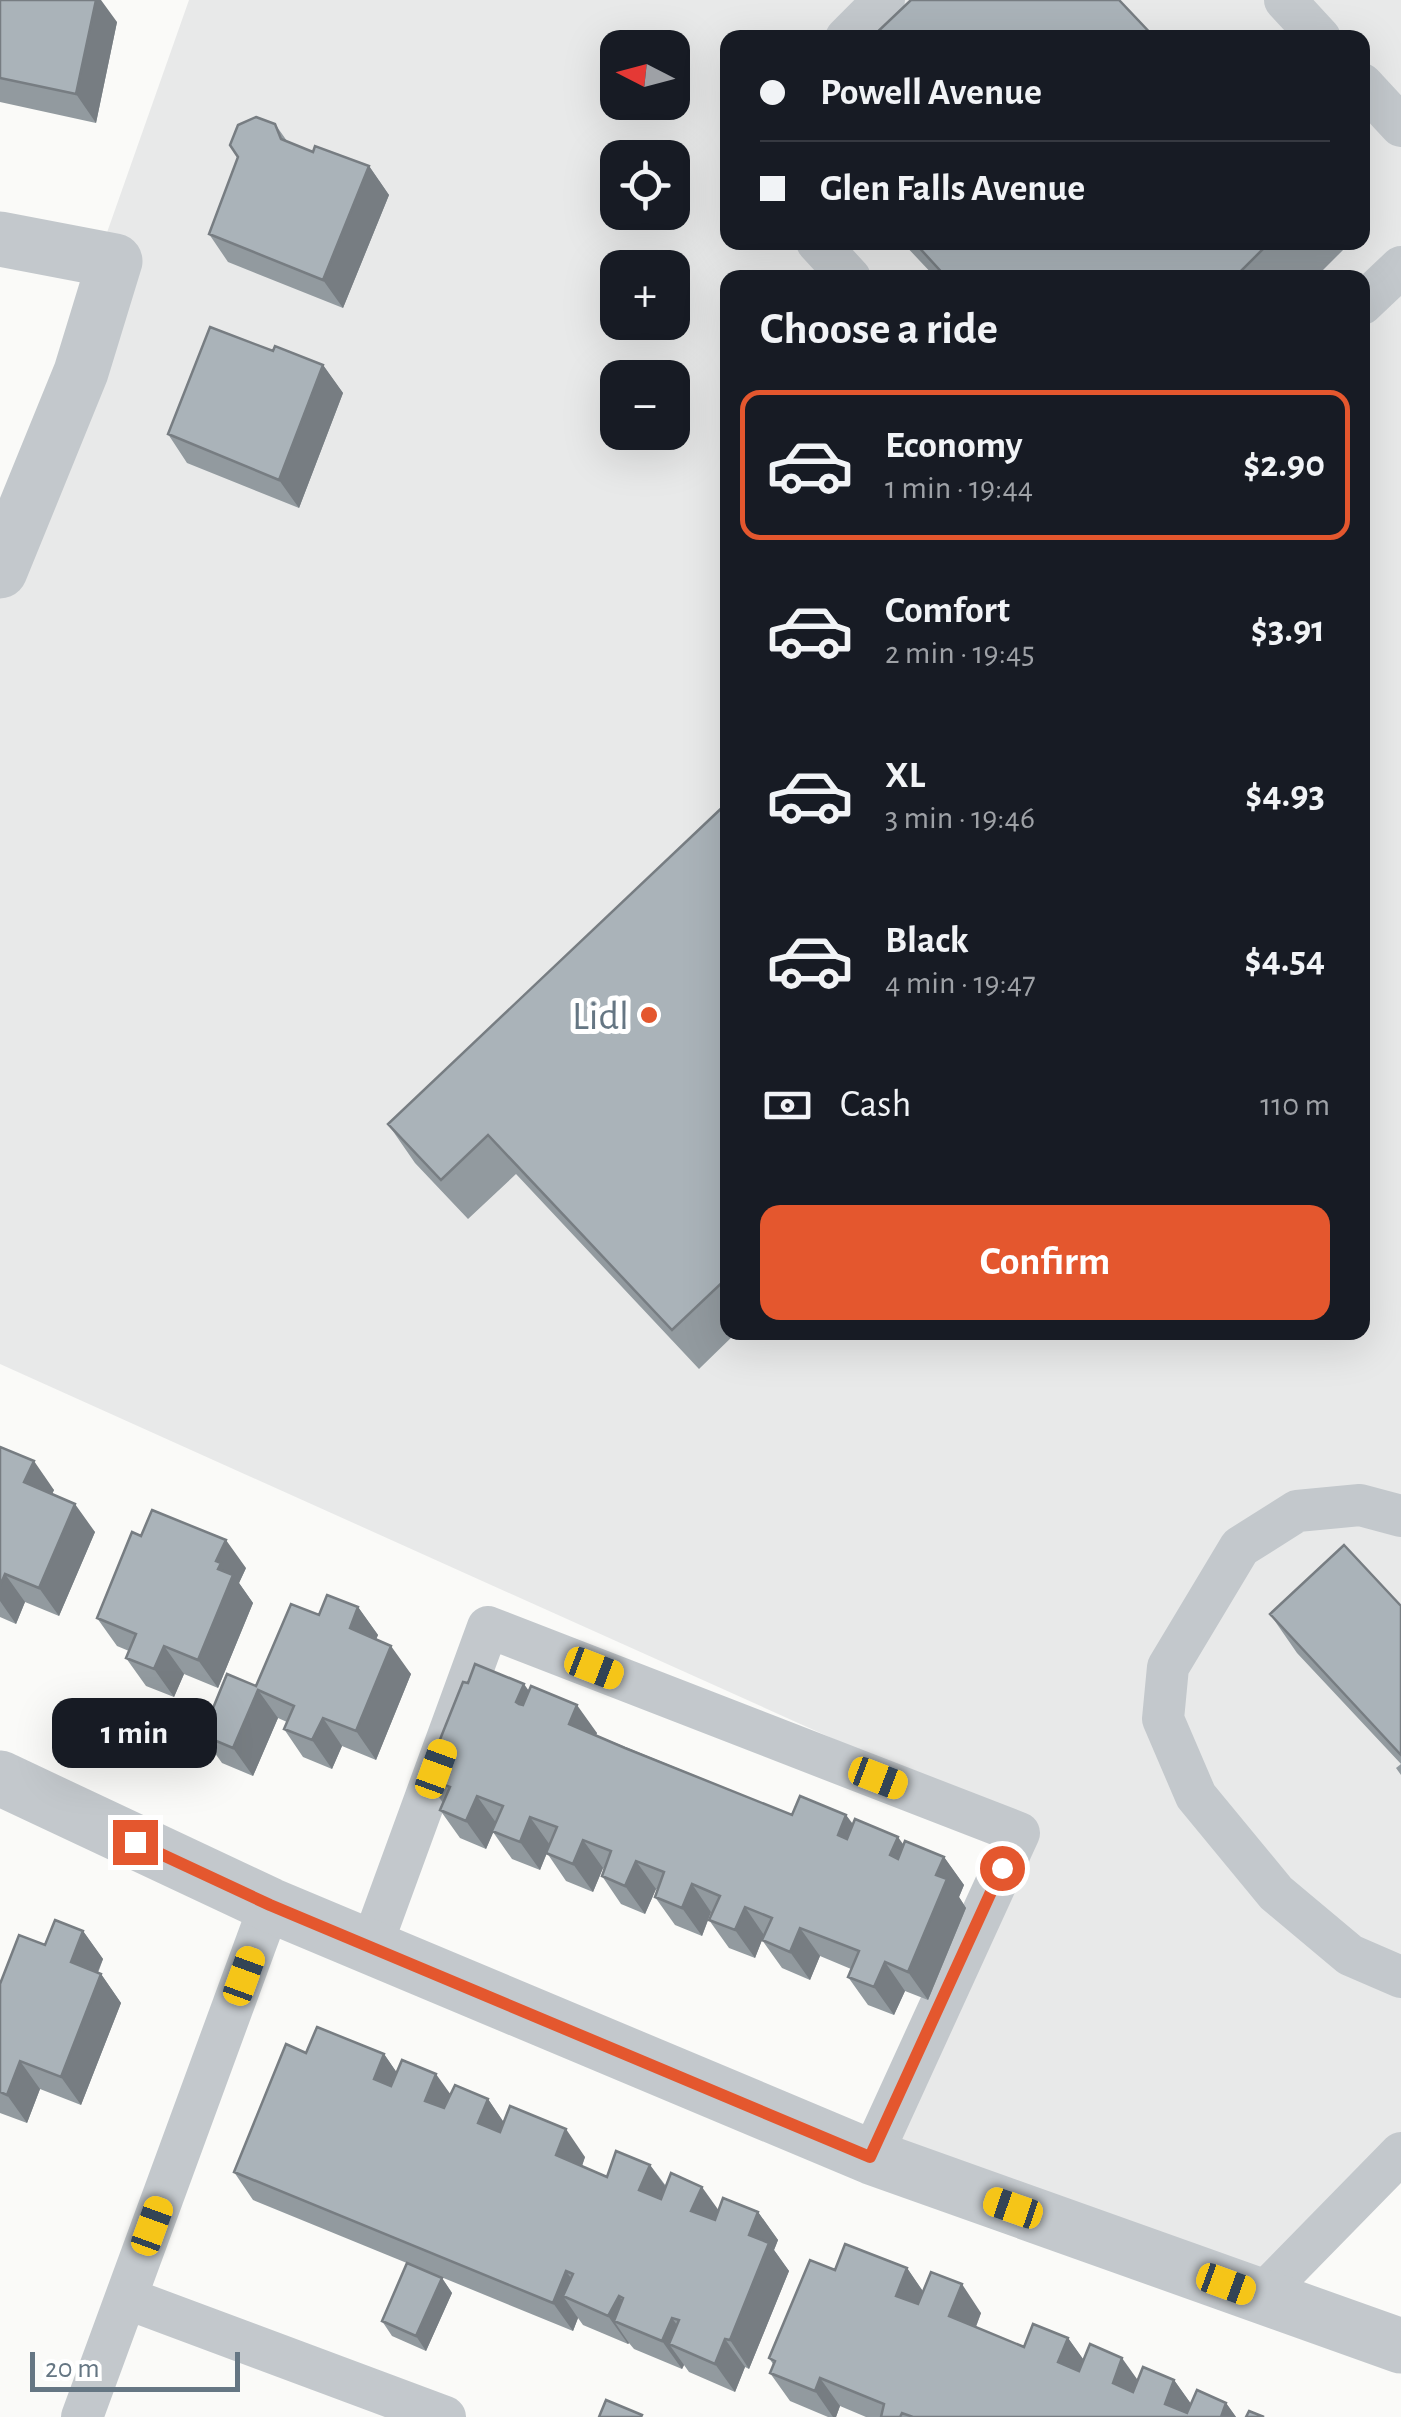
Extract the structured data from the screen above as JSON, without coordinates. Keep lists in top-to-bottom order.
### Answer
{
  "places": ["Lidl"],
  "scale_bar": "20 m",
  "north": "left",
  "page": {
    "map_buttons": ["+", "−"],
    "banner": ["Powell Avenue", "Glen Falls Avenue"],
    "heading": "Choose a ride",
    "list": [
      {
        "name": "Economy",
        "note": "1 min · 19:44",
        "value": "$2.90"
      },
      {
        "name": "Comfort",
        "note": "2 min · 19:45",
        "value": "$3.91"
      },
      {
        "name": "XL",
        "note": "3 min · 19:46",
        "value": "$4.93"
      },
      {
        "name": "Black",
        "note": "4 min · 19:47",
        "value": "$4.54"
      }
    ],
    "pay": ["Cash", "110 m"],
    "buttons": "Confirm",
    "bubble": "1 min",
    "scale": "20 m"
  }
}
